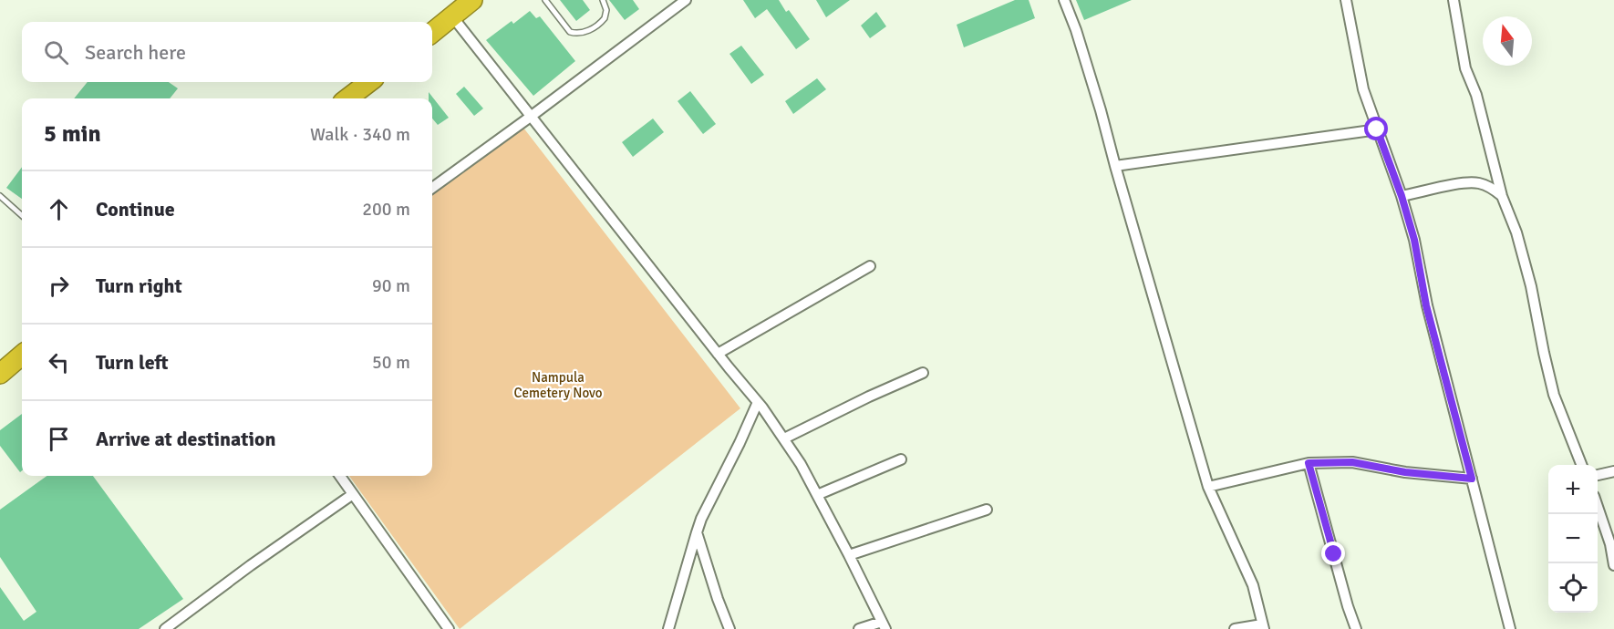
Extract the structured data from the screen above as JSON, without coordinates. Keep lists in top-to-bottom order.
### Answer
{
  "parks": ["Nampula Cemetery Novo"],
  "north": "top",
  "page": {
    "search": "Search here",
    "heading": ["5 min", "Walk · 340 m"],
    "list": [
      ["Continue", "200 m"],
      ["Turn right", "90 m"],
      ["Turn left", "50 m"],
      "Arrive at destination"
    ],
    "map_buttons": ["+", "−"]
  }
}
